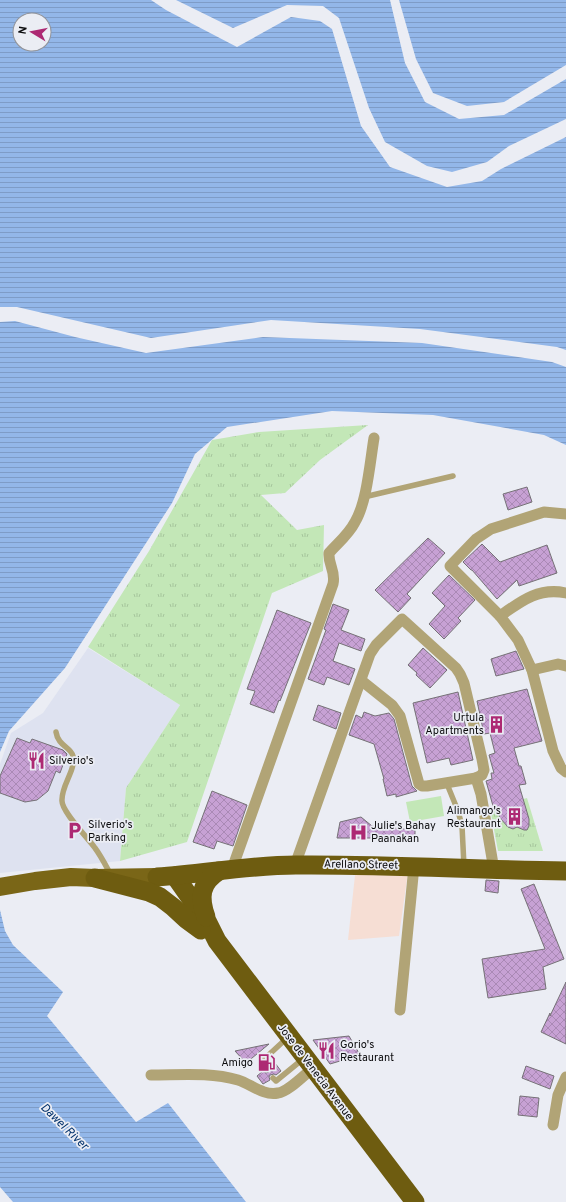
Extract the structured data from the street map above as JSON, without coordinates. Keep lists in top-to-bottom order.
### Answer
{
  "streets": {
    "highway": ["Arellano Street", "Jose de Venecia Avenue"]
  },
  "crossings": [
    ["Arellano Street", "Jose de Venecia Avenue"]
  ],
  "water": ["Dawel River"],
  "places": {
    "building": ["Urtula Apartments", "Alimango's Restaurant"],
    "restaurant": ["Silverio's", "Gorio's Restaurant"],
    "parking": ["Silverio's Parking"],
    "hospital": ["Julie's Bahay Paanakan"],
    "fuel station": ["Amigo"]
  },
  "north": "left"
}
